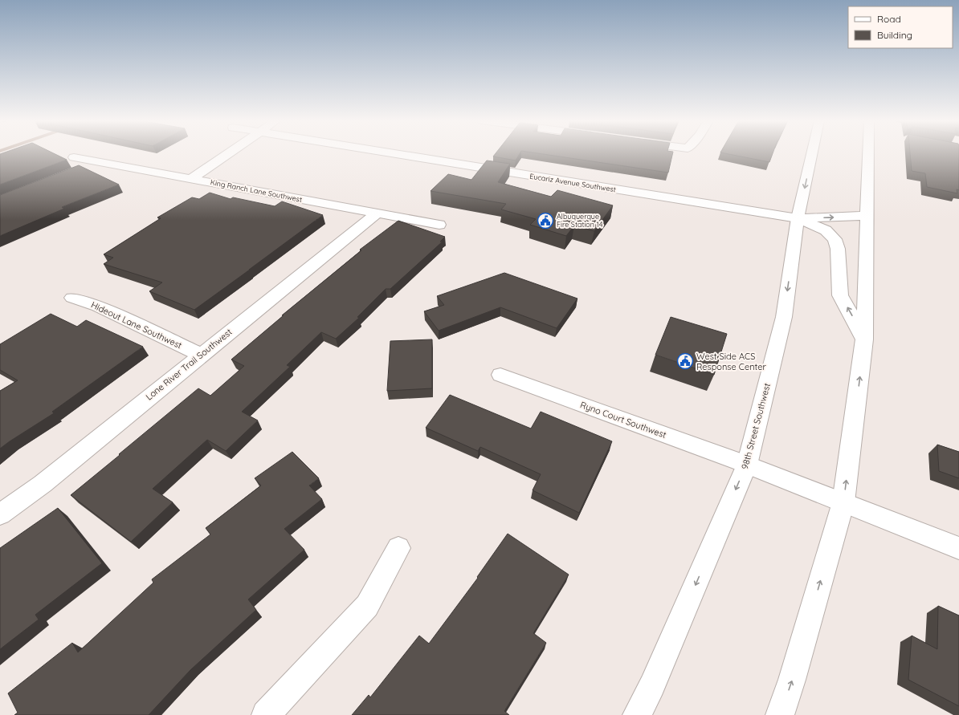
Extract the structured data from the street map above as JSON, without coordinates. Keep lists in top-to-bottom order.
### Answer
{
  "streets": {
    "street": [
      "Eucariz Avenue Southwest",
      "King Ranch Lane Southwest",
      "Hideout Lane Southwest",
      "Lone River Trail Southwest",
      "Ryno Court Southwest",
      "98th Street Southwest"
    ]
  },
  "crossings": [
    ["Eucariz Avenue Southwest", "98th Street Southwest"],
    ["King Ranch Lane Southwest", "Lone River Trail Southwest"],
    ["Hideout Lane Southwest", "Lone River Trail Southwest"],
    ["Ryno Court Southwest", "98th Street Southwest"]
  ],
  "places": {
    "public building": ["Albuquerque Fire Station 14", "West Side ACS Response Center"]
  },
  "legend": ["Road", "Building"]
}
